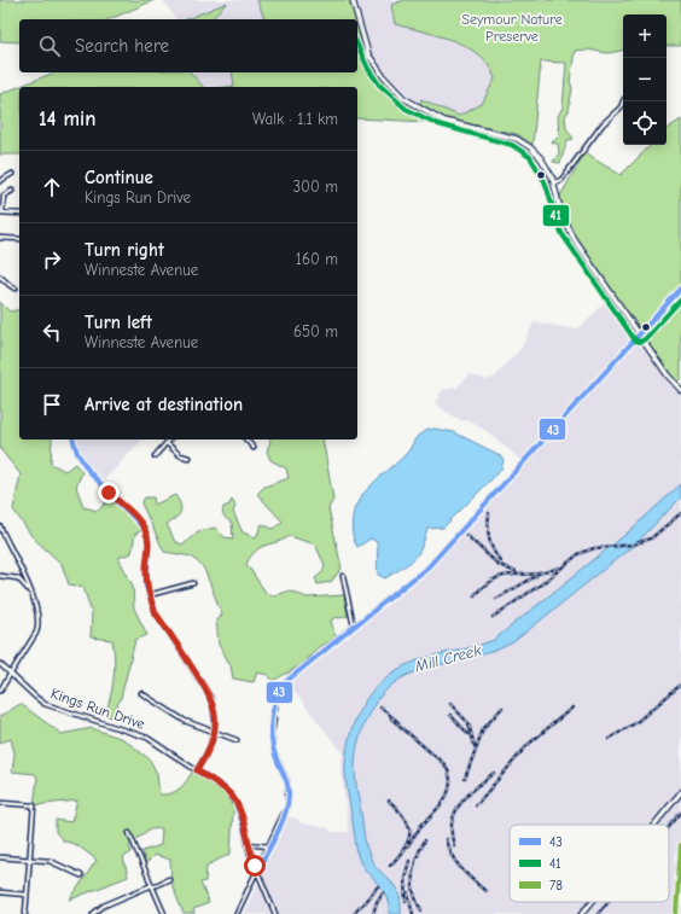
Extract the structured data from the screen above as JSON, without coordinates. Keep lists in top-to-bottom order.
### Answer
{
  "streets": {
    "street": ["Kings Run Drive"]
  },
  "water": ["Mill Creek"],
  "parks": ["Seymour Nature Preserve"],
  "lines": ["transit line 41", "transit line 43", "transit line 78"],
  "legend": ["43", "41", "78"],
  "page": {
    "map_buttons": ["+", "−"],
    "search": "Search here",
    "heading": ["14 min", "Walk · 1.1 km"],
    "list": [
      ["Continue", "Kings Run Drive", "300 m"],
      ["Turn right", "Winneste Avenue", "160 m"],
      ["Turn left", "Winneste Avenue", "650 m"],
      "Arrive at destination"
    ]
  }
}
